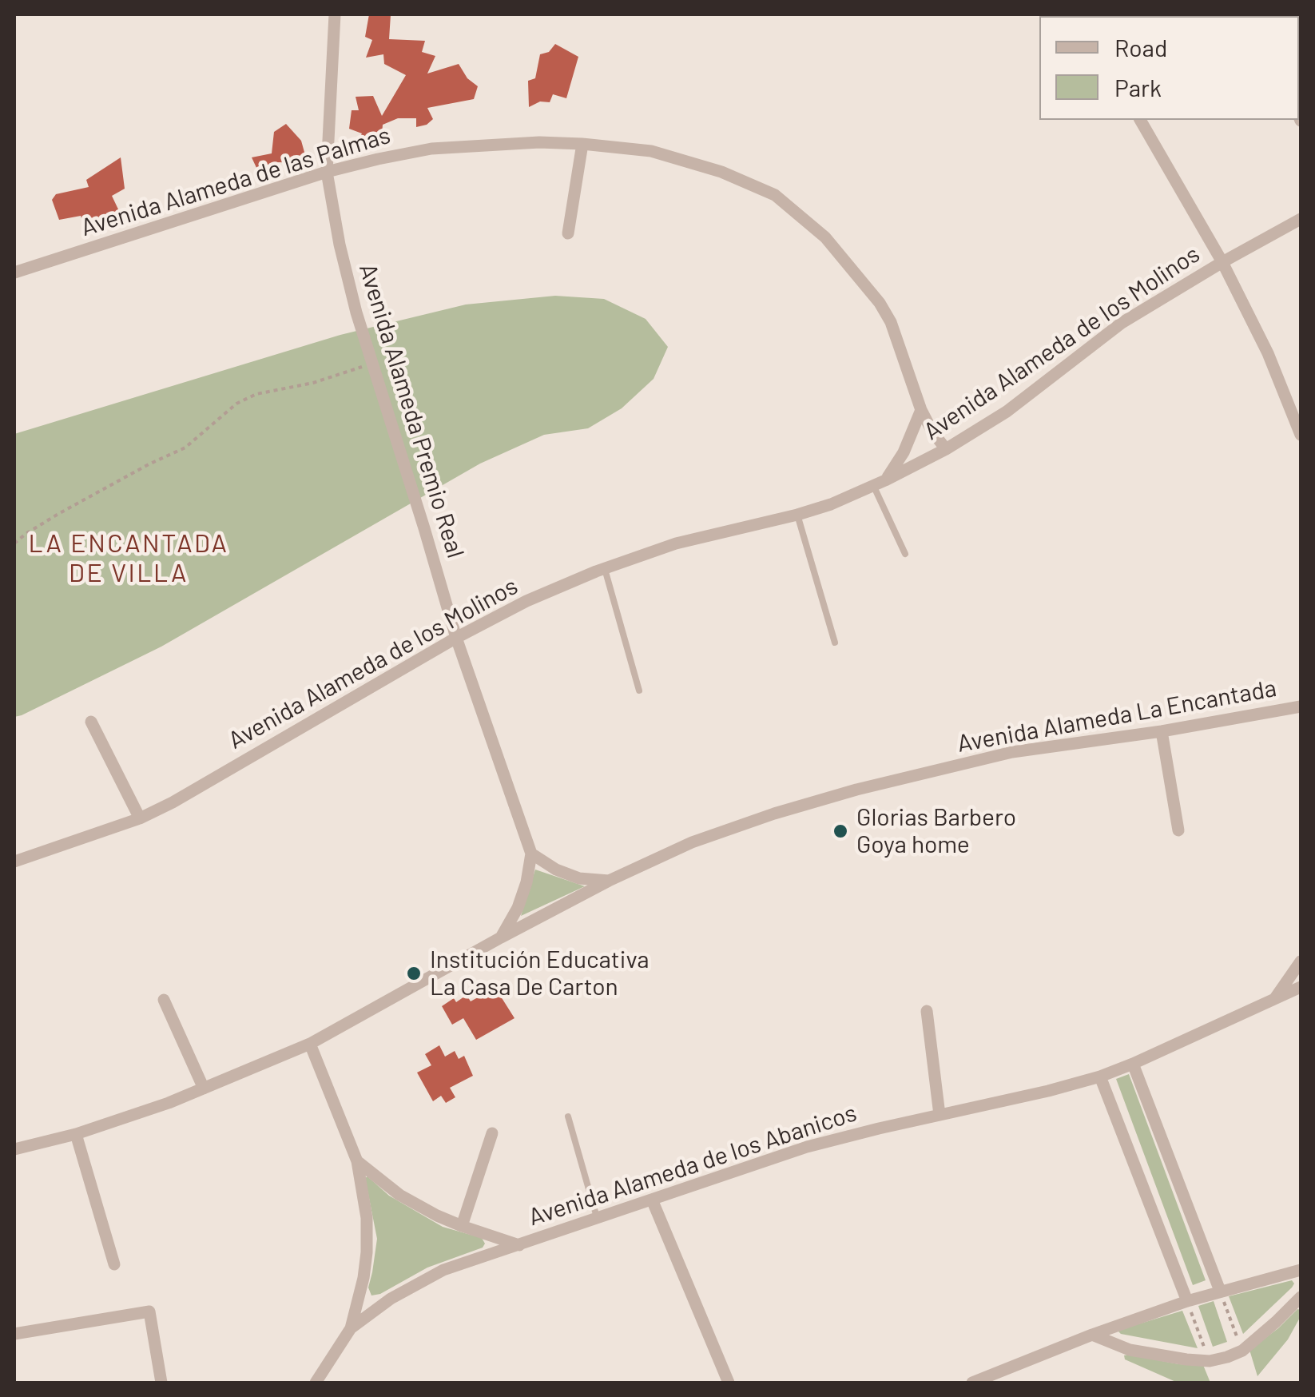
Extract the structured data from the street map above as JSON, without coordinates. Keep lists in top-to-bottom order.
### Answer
{
  "streets": {
    "street": [
      "Avenida Alameda de las Palmas",
      "Avenida Alameda de los Molinos",
      "Avenida Alameda Premio Real",
      "Avenida Alameda La Encantada",
      "Avenida Alameda de los Abanicos"
    ]
  },
  "crossings": [
    ["Avenida Alameda de las Palmas", "Avenida Alameda de los Molinos"],
    ["Avenida Alameda de las Palmas", "Avenida Alameda Premio Real"],
    ["Avenida Alameda de los Molinos", "Avenida Alameda Premio Real"]
  ],
  "districts": ["LA ENCANTADA DE VILLA"],
  "places": ["Glorias Barbero Goya home", "Institución Educativa La Casa De Carton"],
  "legend": ["Road", "Park"]
}
